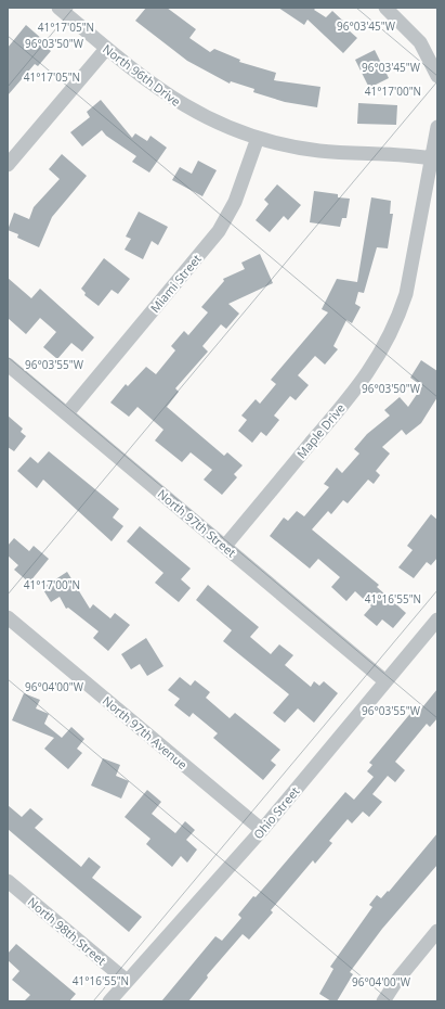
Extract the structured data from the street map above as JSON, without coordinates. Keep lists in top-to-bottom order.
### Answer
{
  "streets": {
    "street": [
      "North 96th Drive",
      "Miami Street",
      "Maple Drive",
      "North 97th Street",
      "North 97th Avenue",
      "Ohio Street",
      "North 98th Street"
    ]
  },
  "crossings": [
    ["North 96th Drive", "Miami Street"],
    ["North 96th Drive", "Maple Drive"],
    ["Miami Street", "North 97th Street"],
    ["Maple Drive", "North 97th Street"],
    ["North 97th Street", "Ohio Street"],
    ["North 97th Avenue", "Ohio Street"],
    ["Ohio Street", "North 98th Street"]
  ],
  "coordinates": [
    "96°03'45\"W",
    "41°17'05\"N",
    "96°03'50\"W",
    "41°17'00\"N",
    "96°03'55\"W",
    "41°16'55\"N",
    "96°04'00\"W"
  ]
}
